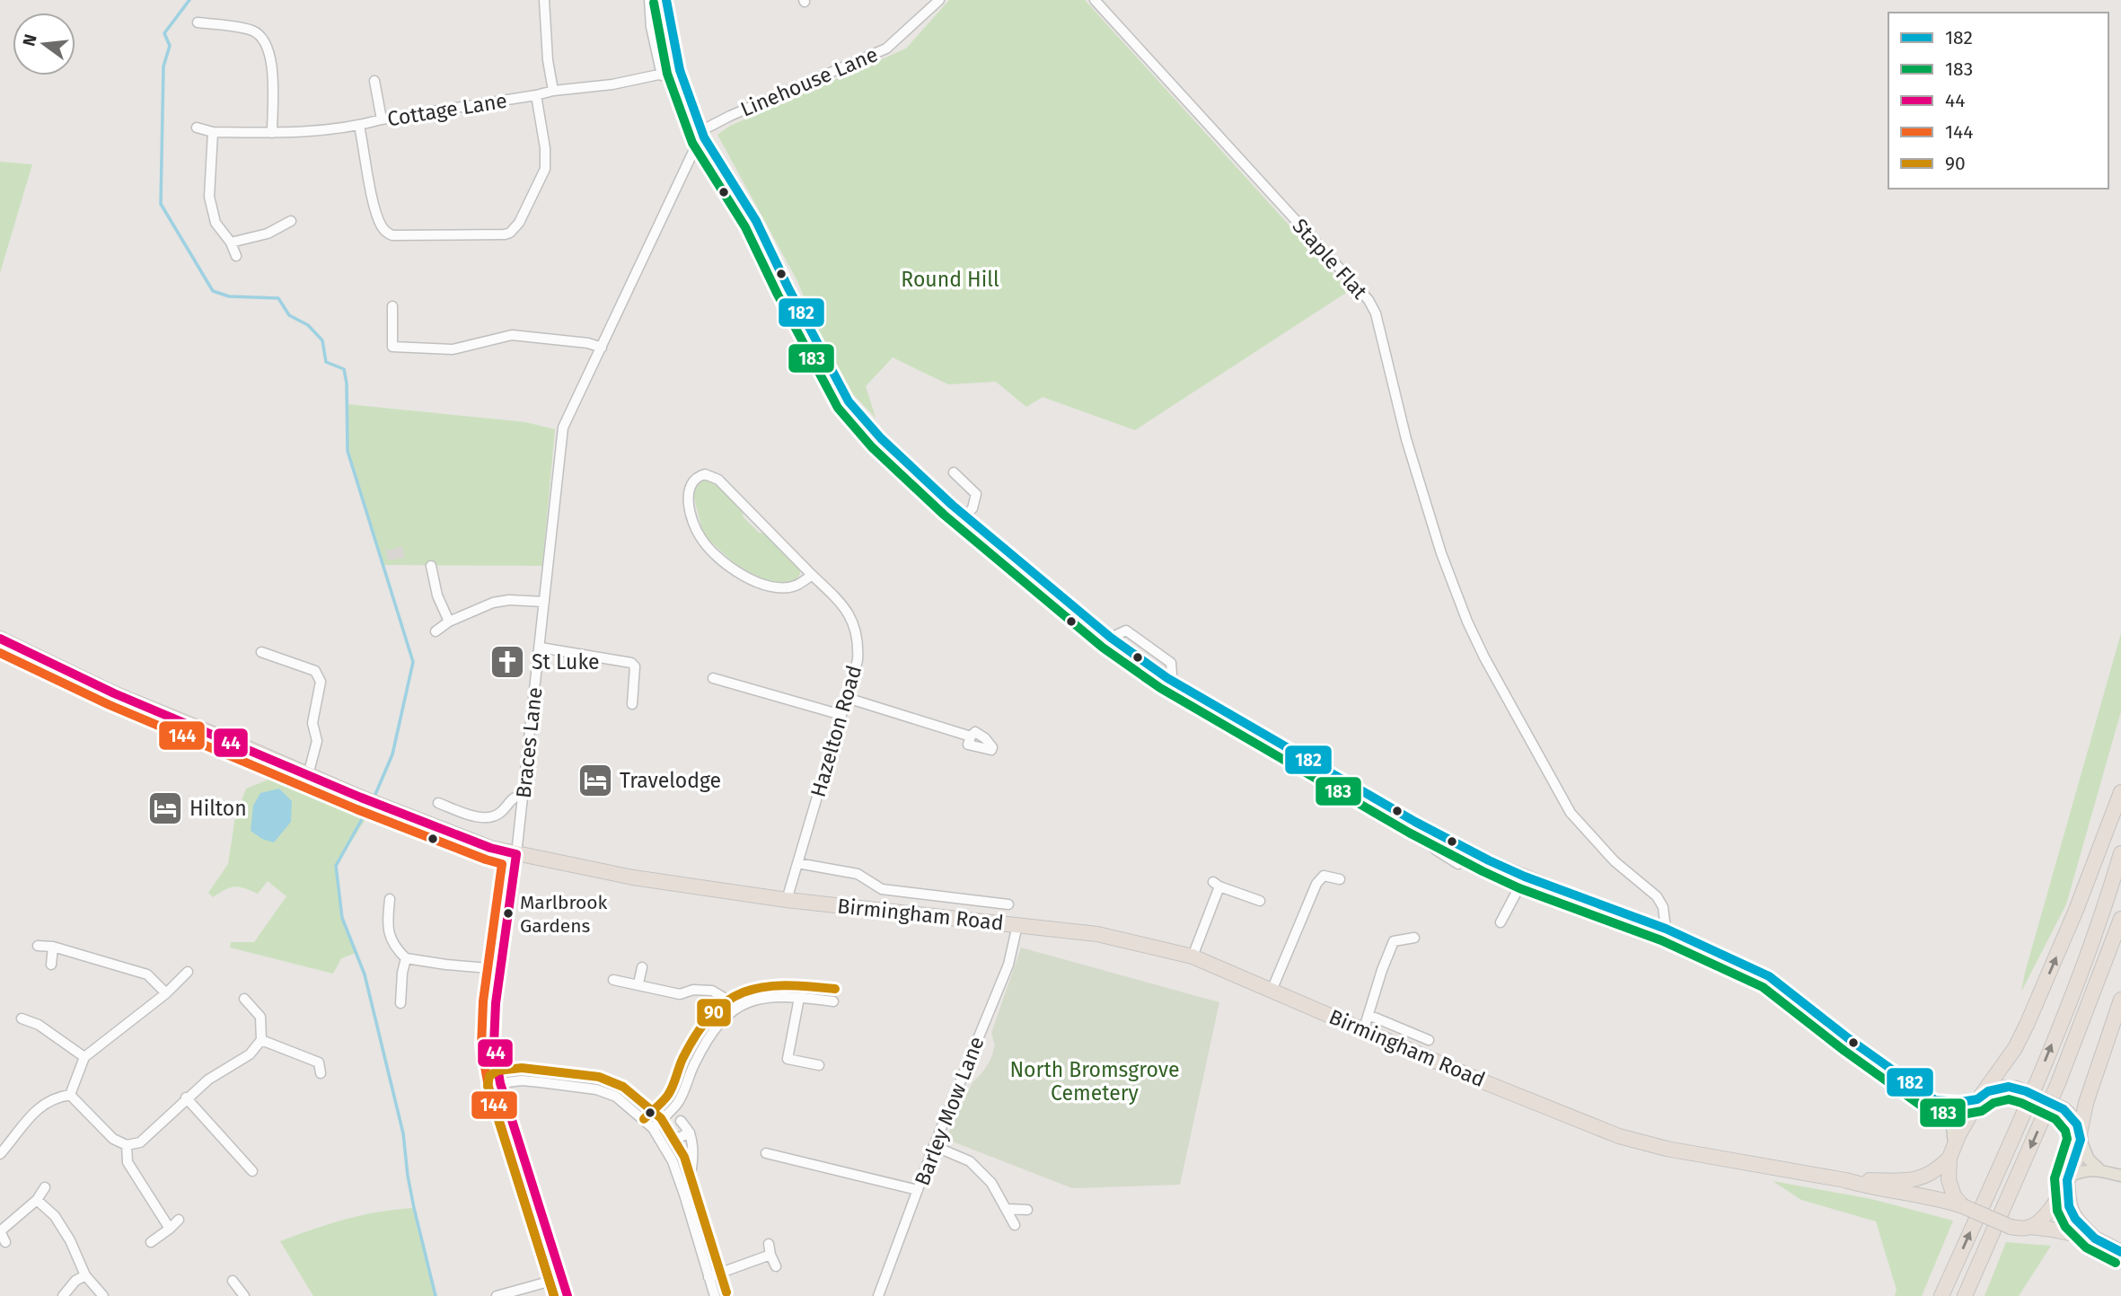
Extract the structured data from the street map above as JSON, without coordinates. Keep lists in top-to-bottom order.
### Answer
{
  "streets": {
    "highway": ["Birmingham Road"],
    "street": [
      "Linehouse Lane",
      "Cottage Lane",
      "Staple Flat",
      "Hazelton Road",
      "Braces Lane",
      "Barley Mow Lane"
    ]
  },
  "crossings": [
    ["Linehouse Lane", "Braces Lane"],
    ["Hazelton Road", "Birmingham Road"],
    ["Braces Lane", "Birmingham Road"],
    ["Birmingham Road", "Barley Mow Lane"]
  ],
  "parks": ["Round Hill", "North Bromsgrove Cemetery"],
  "places": {
    "church": ["St Luke"],
    "hotel": ["Travelodge", "Hilton"],
    "other": ["Marlbrook Gardens"]
  },
  "lines": [
    "transit line 182",
    "transit line 183",
    "transit line 44",
    "transit line 144",
    "transit line 90"
  ],
  "legend": [
    "182",
    "183",
    "44",
    "144",
    "90"
  ],
  "north": "left"
}
